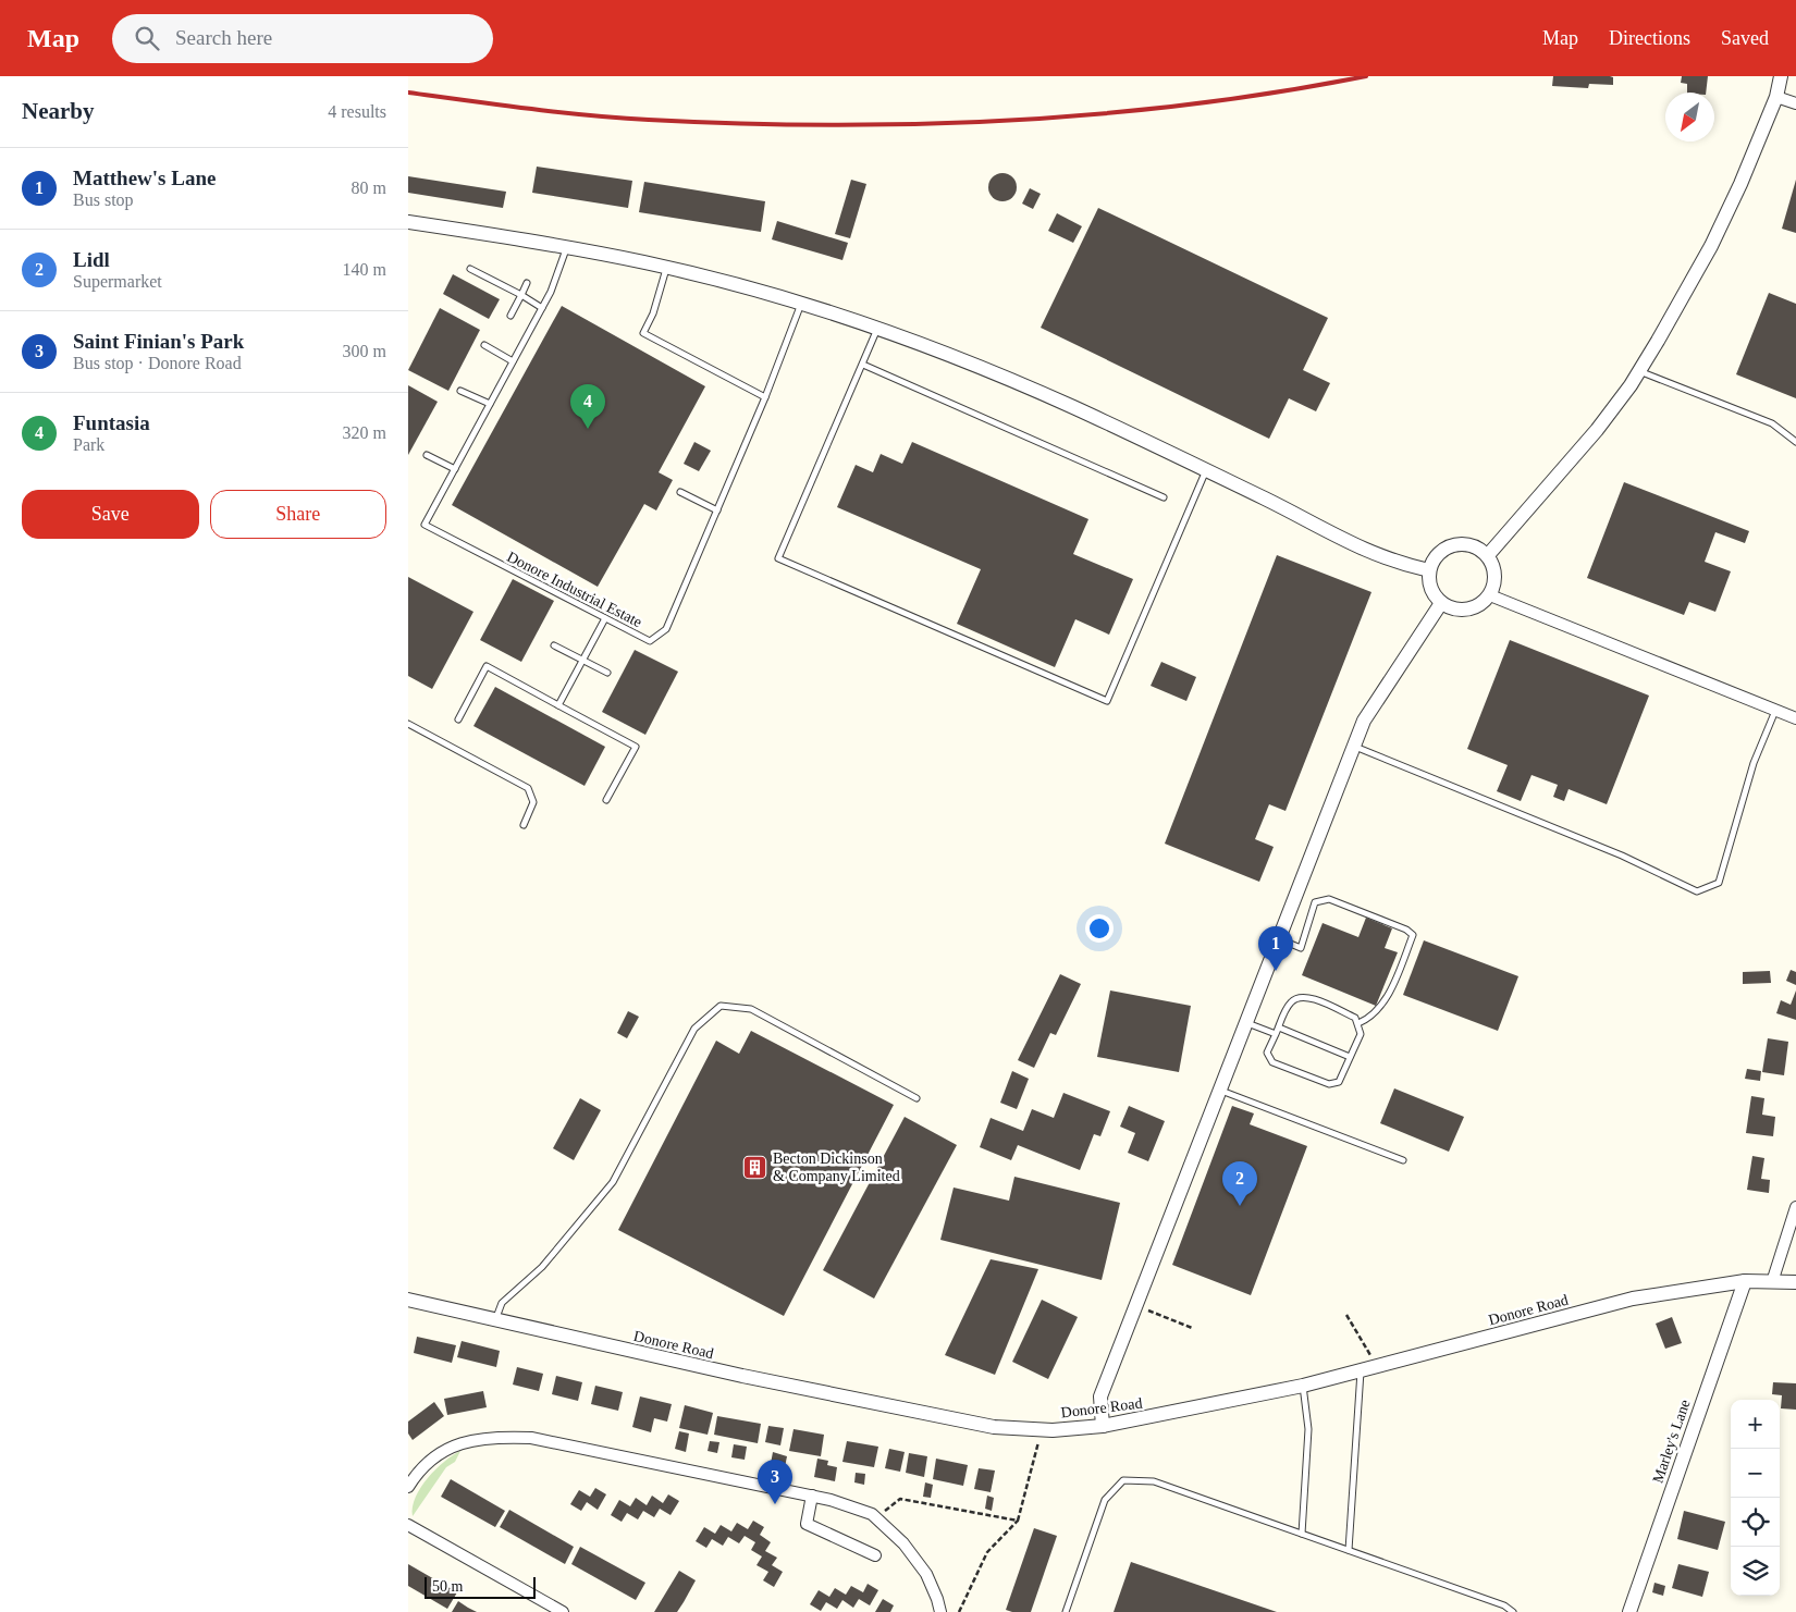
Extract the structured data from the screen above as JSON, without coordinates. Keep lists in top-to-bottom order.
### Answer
{
  "streets": {
    "street": ["Donore Road", "Marley's Lane"],
    "lane": ["Donore Industrial Estate"]
  },
  "crossings": [
    ["Donore Road", "Marley's Lane"]
  ],
  "places": {
    "building": ["Becton Dickinson & Company Limited"]
  },
  "scale_bar": "50 m",
  "north": "bottom left",
  "page": {
    "header": "Map",
    "search": "Search here",
    "nav": ["Map", "Directions", "Saved"],
    "heading": ["Nearby", "4 results"],
    "list": [
      {
        "mark": "1",
        "name": "Matthew's Lane",
        "note": "Bus stop",
        "value": "80 m"
      },
      {
        "mark": "2",
        "name": "Lidl",
        "note": "Supermarket",
        "value": "140 m"
      },
      {
        "mark": "3",
        "name": "Saint Finian's Park",
        "note": "Bus stop · Donore Road",
        "value": "300 m"
      },
      {
        "mark": "4",
        "name": "Funtasia",
        "note": "Park",
        "value": "320 m"
      }
    ],
    "pins": [
      "4",
      "1",
      "2",
      "3"
    ],
    "buttons": ["Save", "Share"],
    "map_buttons": ["+", "−"],
    "scale": "50 m"
  }
}
